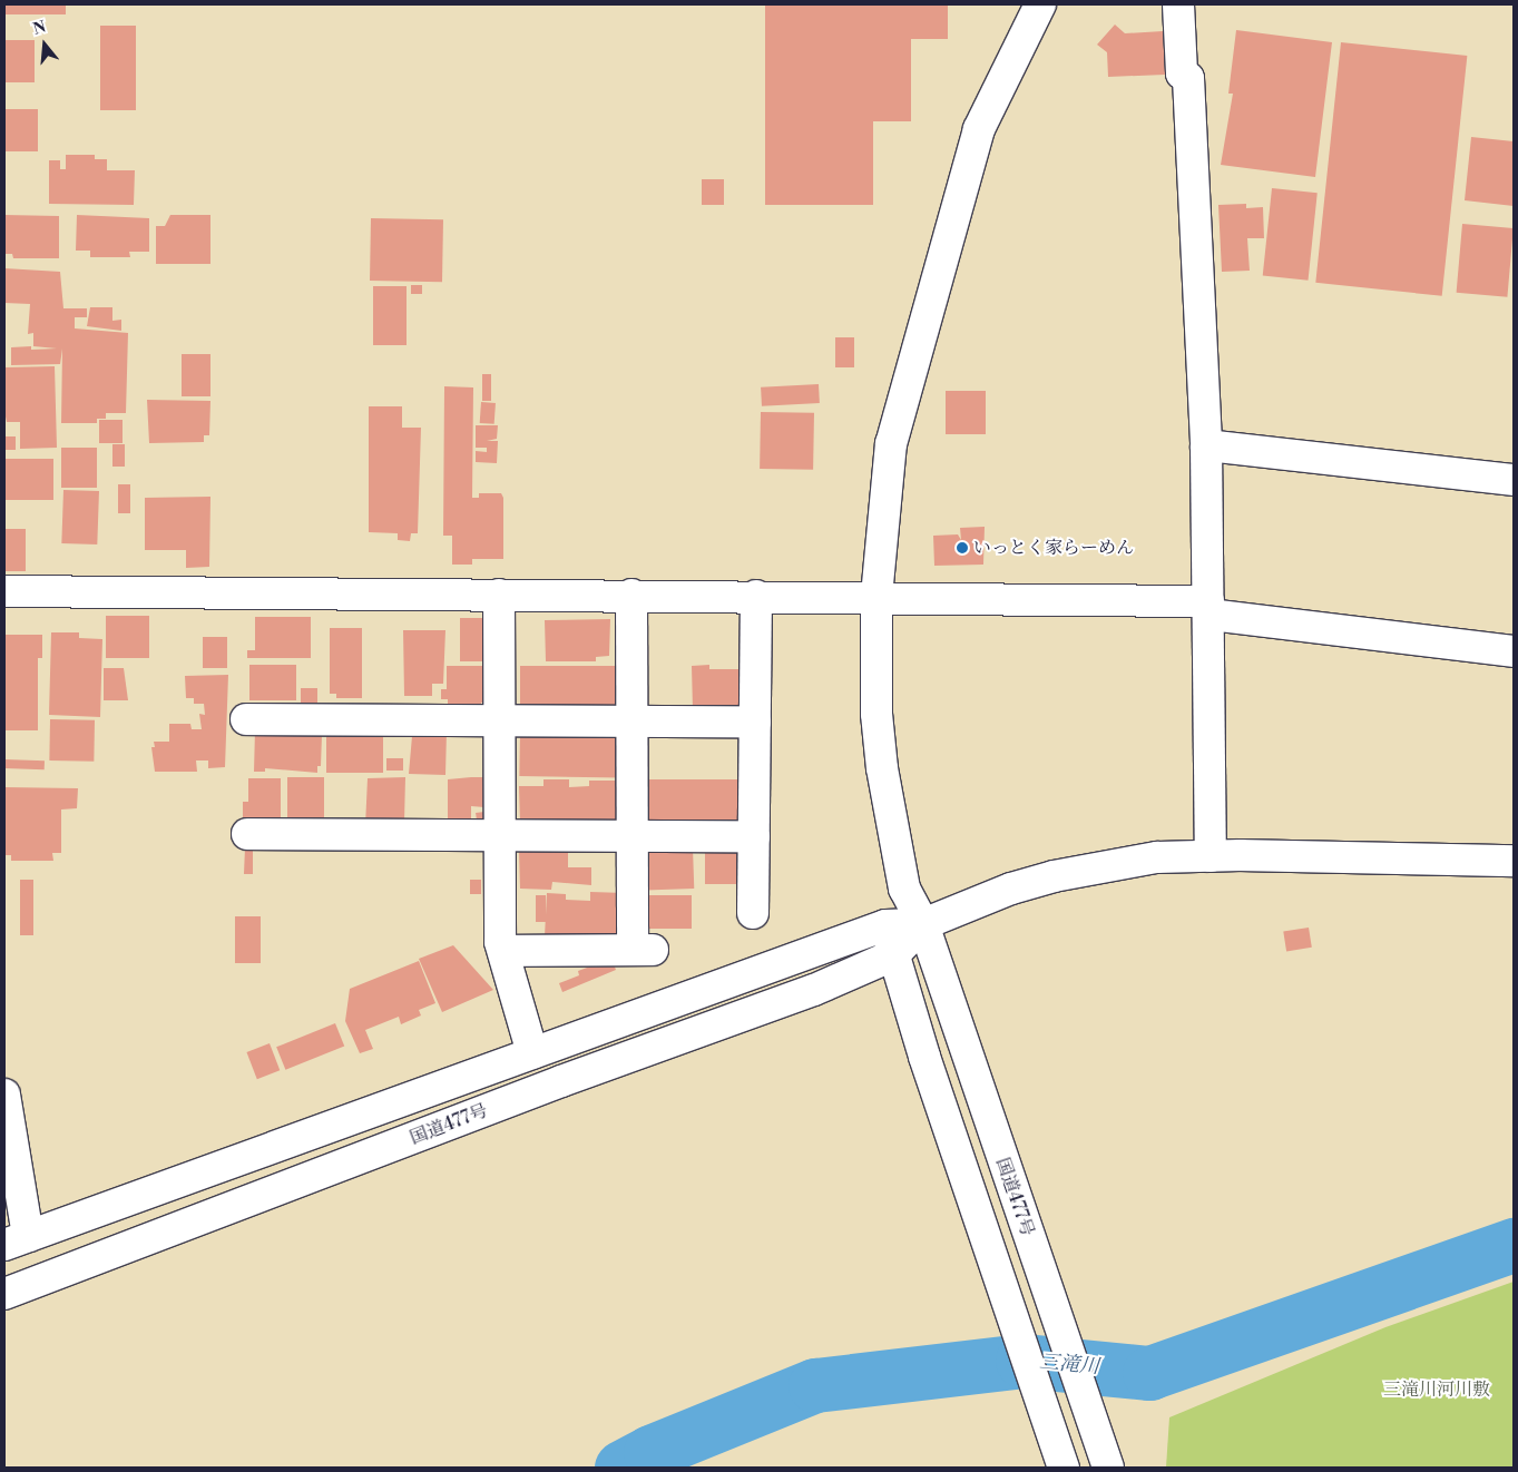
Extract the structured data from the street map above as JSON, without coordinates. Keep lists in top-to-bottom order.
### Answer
{
  "streets": {
    "main road": ["国道477号"]
  },
  "water": ["三滝川"],
  "parks": ["三滝川河川敷"],
  "places": ["いっとく家らーめん"],
  "north": "top"
}
